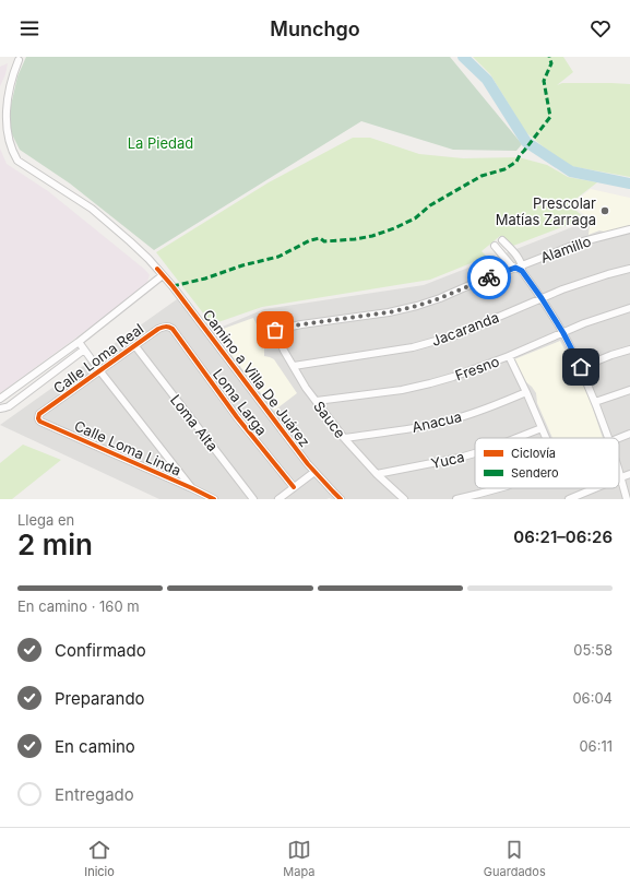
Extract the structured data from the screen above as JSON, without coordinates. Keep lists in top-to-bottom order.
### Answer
{
  "streets": {
    "street": [
      "Alamillo",
      "Jacaranda",
      "Calle Loma Real",
      "Fresno",
      "Camino a Villa De Juárez",
      "Loma Larga",
      "Sauce",
      "Anacua",
      "Loma Alta",
      "Calle Loma Linda",
      "Yuca"
    ]
  },
  "crossings": [
    ["Alamillo", "Sauce"],
    ["Jacaranda", "Sauce"],
    ["Calle Loma Real", "Loma Larga"],
    ["Calle Loma Real", "Loma Alta"],
    ["Calle Loma Real", "Calle Loma Linda"],
    ["Fresno", "Sauce"],
    ["Sauce", "Anacua"],
    ["Sauce", "Yuca"]
  ],
  "parks": ["La Piedad"],
  "places": ["Prescolar Matías Zarraga"],
  "legend": ["Ciclovía", "Sendero"],
  "page": {
    "header": "Munchgo",
    "heading": ["2 min", "Llega en", "06:21–06:26"],
    "bar": "En camino · 160 m",
    "list": [
      ["Confirmado", "05:58"],
      ["Preparando", "06:04"],
      ["En camino", "06:11"],
      "Entregado"
    ],
    "tabs": ["Inicio", "Mapa", "Guardados"]
  }
}
